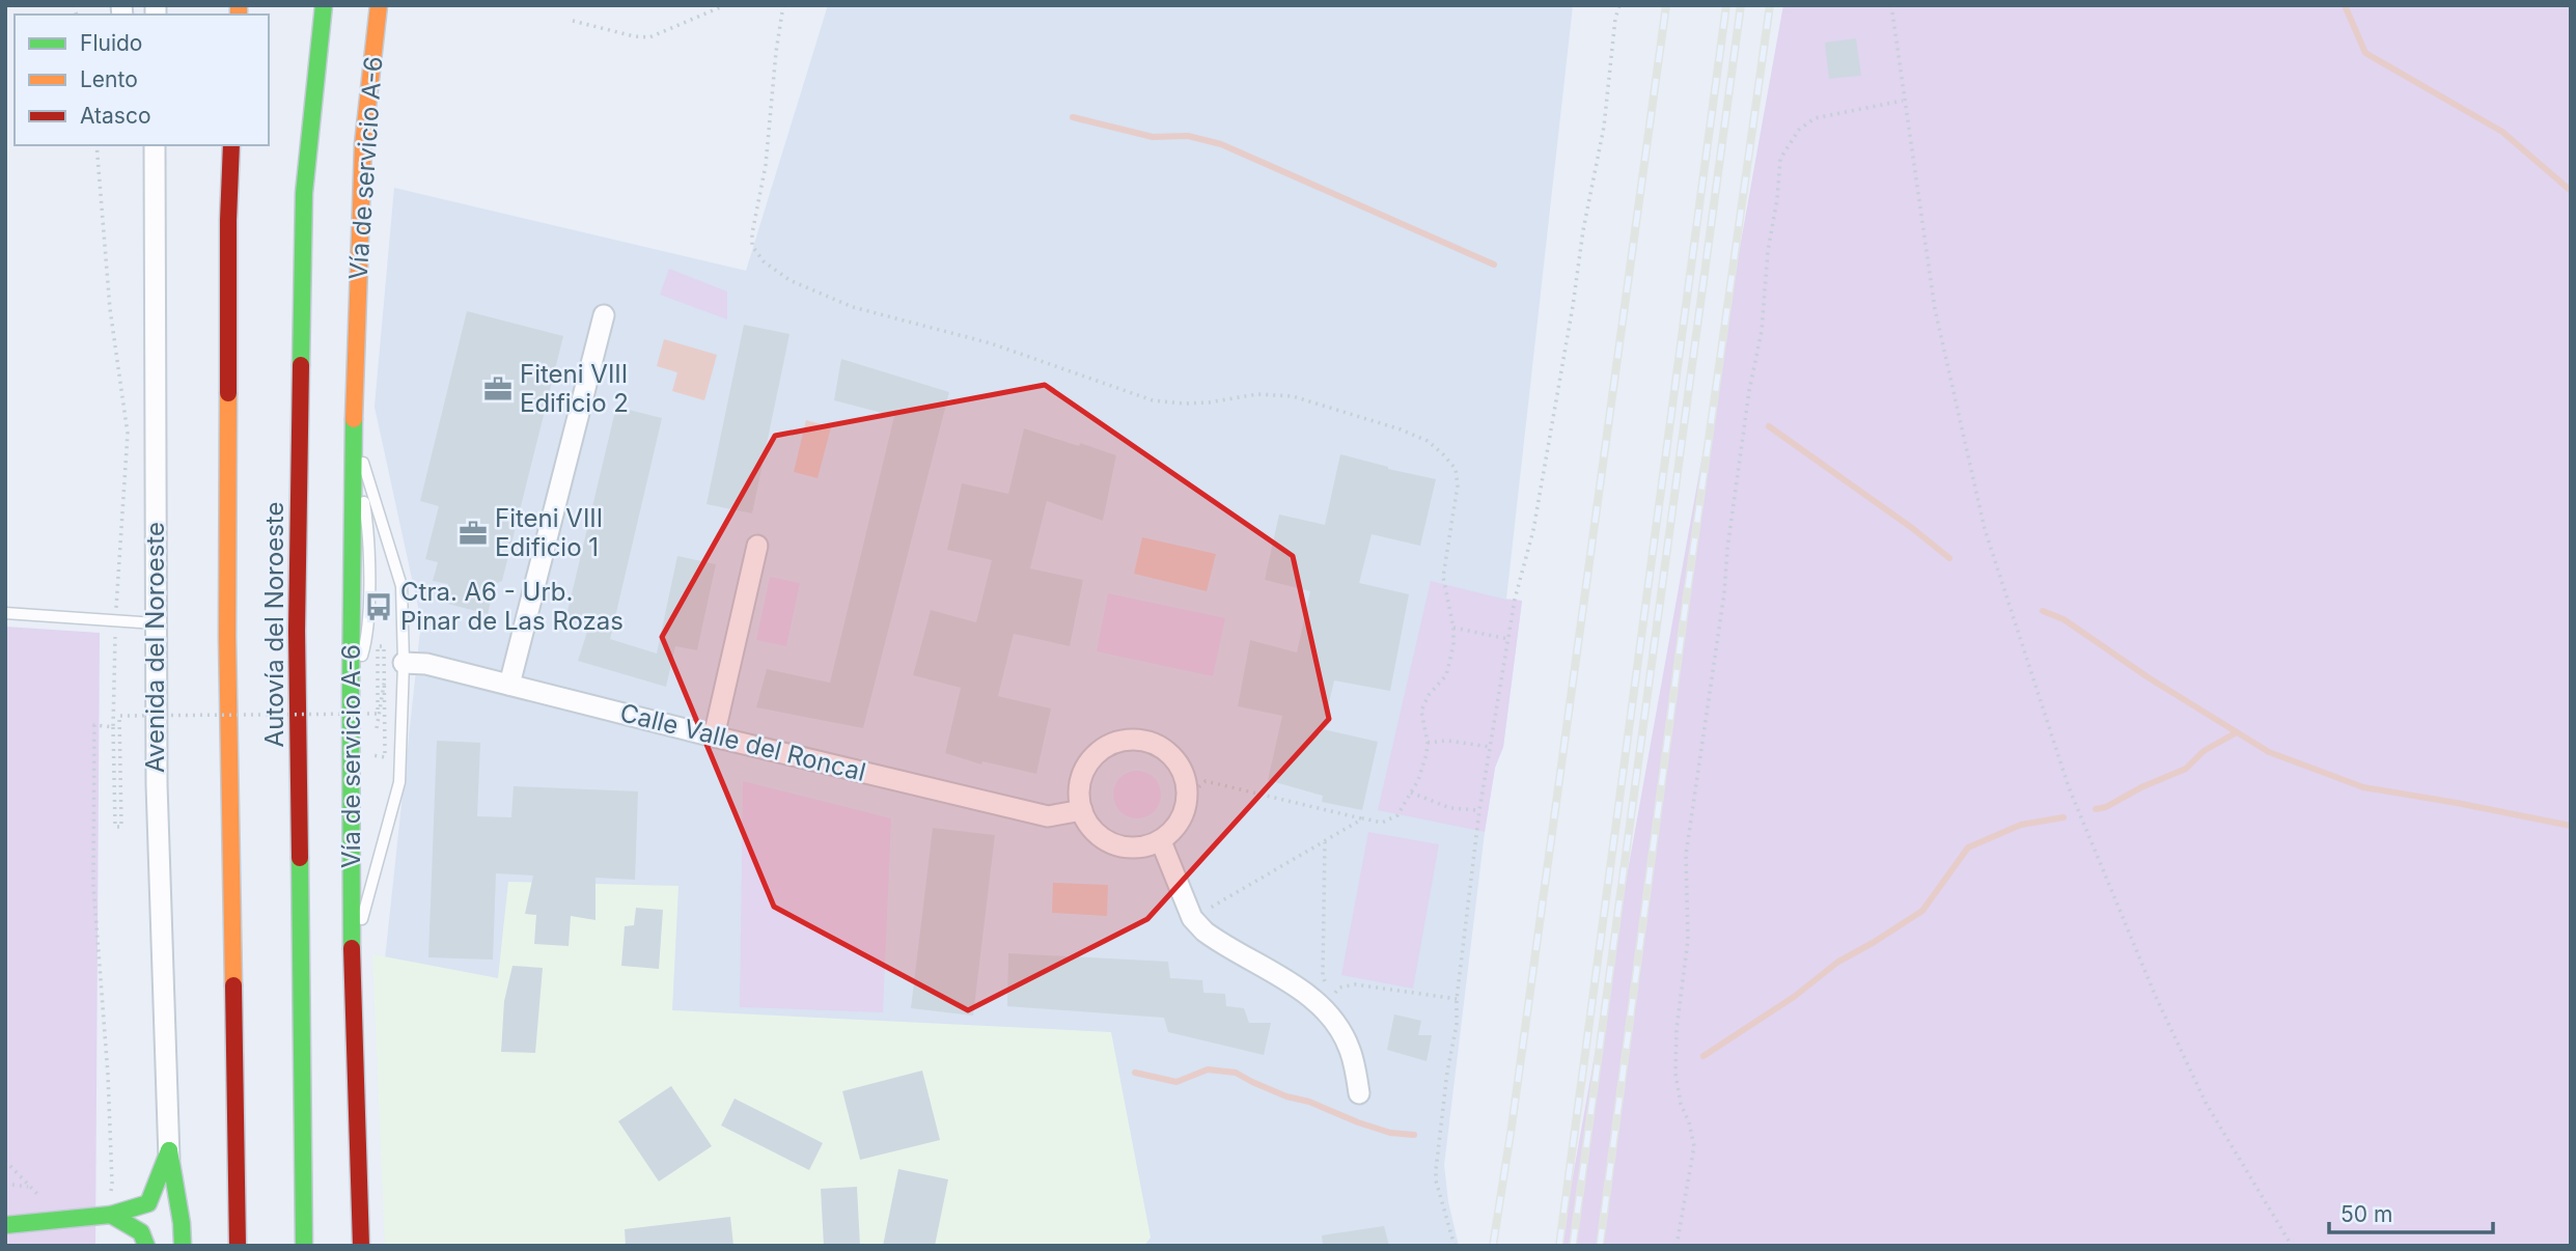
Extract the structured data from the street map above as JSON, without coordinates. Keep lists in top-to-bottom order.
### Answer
{
  "streets": {
    "main road": ["Vía de servicio A-6", "Autovía del Noroeste"],
    "street": ["Avenida del Noroeste", "Calle Valle del Roncal"]
  },
  "places": {
    "office": ["Fiteni VIII Edificio 2", "Fiteni VIII Edificio 1"],
    "bus stop": ["Ctra. A6 - Urb. Pinar de Las Rozas"]
  },
  "legend": ["Fluido", "Lento", "Atasco"],
  "scale_bar": "50 m"
}
